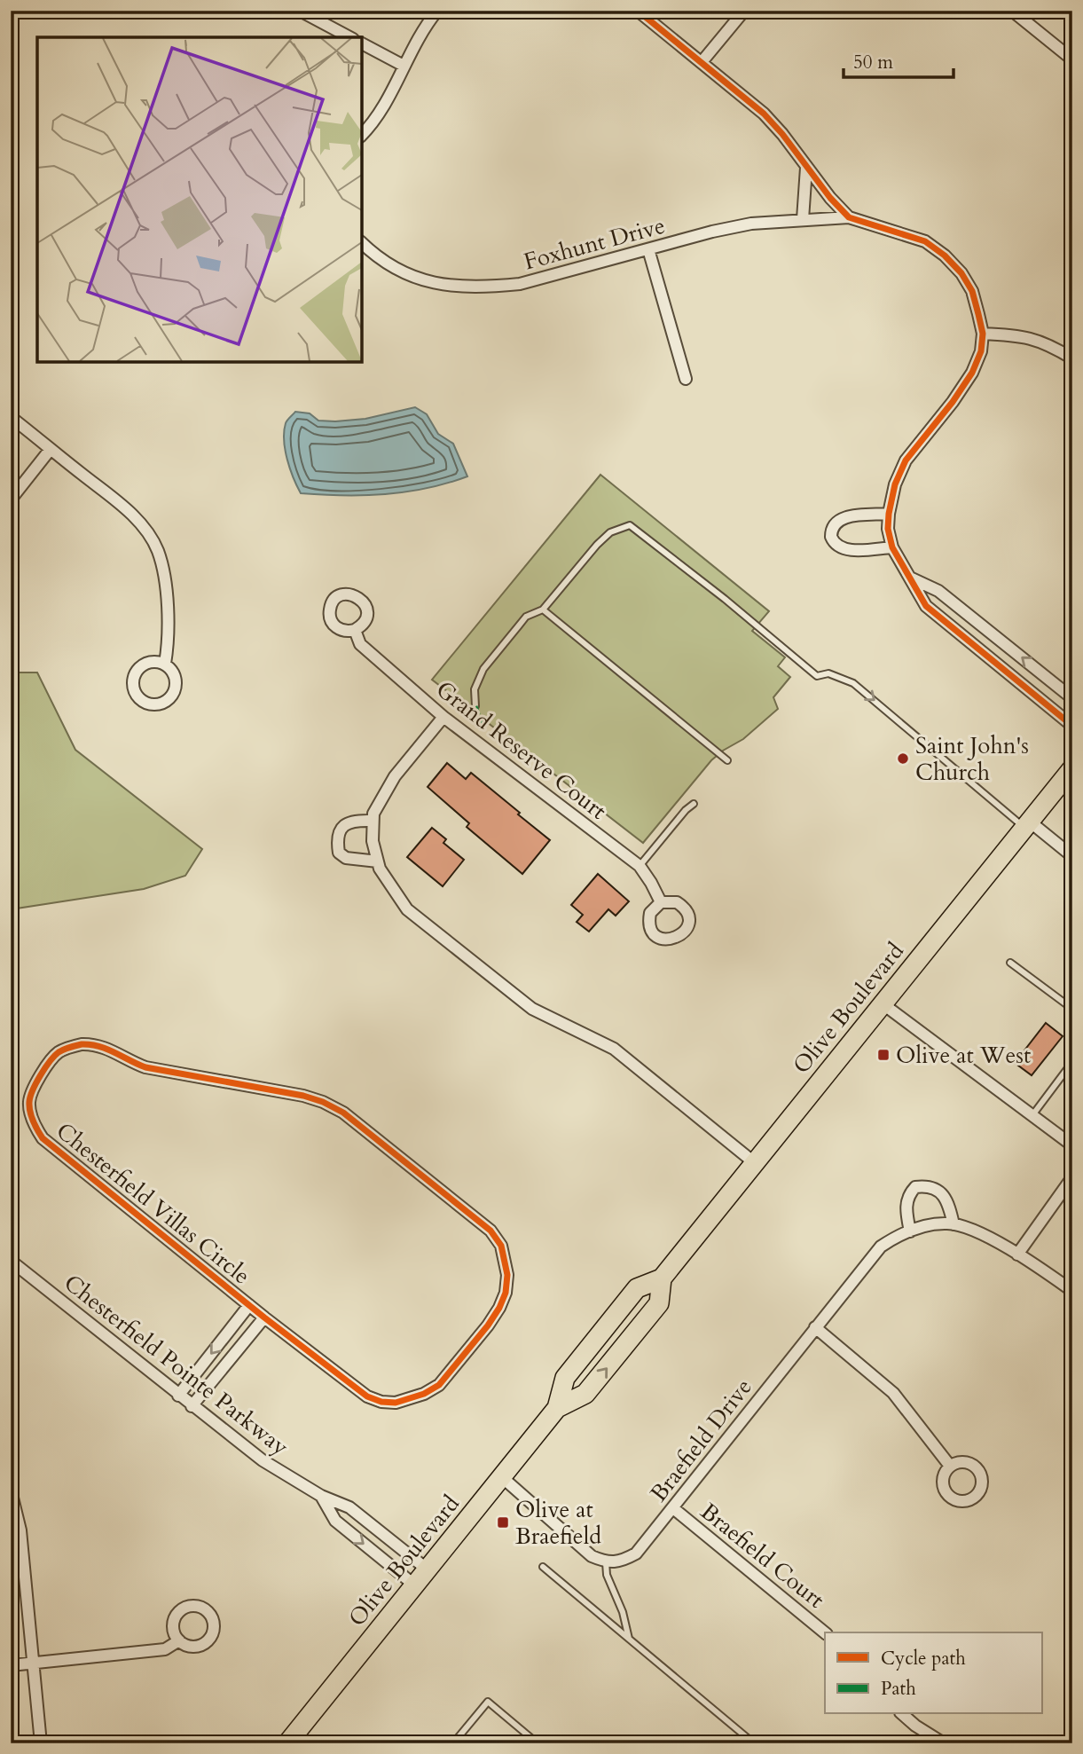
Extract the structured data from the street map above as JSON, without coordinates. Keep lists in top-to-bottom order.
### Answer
{
  "streets": {
    "main road": ["Olive Boulevard"],
    "street": [
      "Foxhunt Drive",
      "Grand Reserve Court",
      "Chesterfield Villas Circle",
      "Chesterfield Pointe Parkway",
      "Braefield Drive",
      "Braefield Court"
    ]
  },
  "crossings": [
    ["Olive Boulevard", "Chesterfield Pointe Parkway"],
    ["Chesterfield Villas Circle", "Chesterfield Pointe Parkway"],
    ["Braefield Drive", "Braefield Court"]
  ],
  "places": {
    "other": ["Saint John's Church"],
    "transit": ["Olive at West", "Olive at Braefield"]
  },
  "legend": ["Cycle path", "Path"],
  "scale_bar": "50 m"
}
